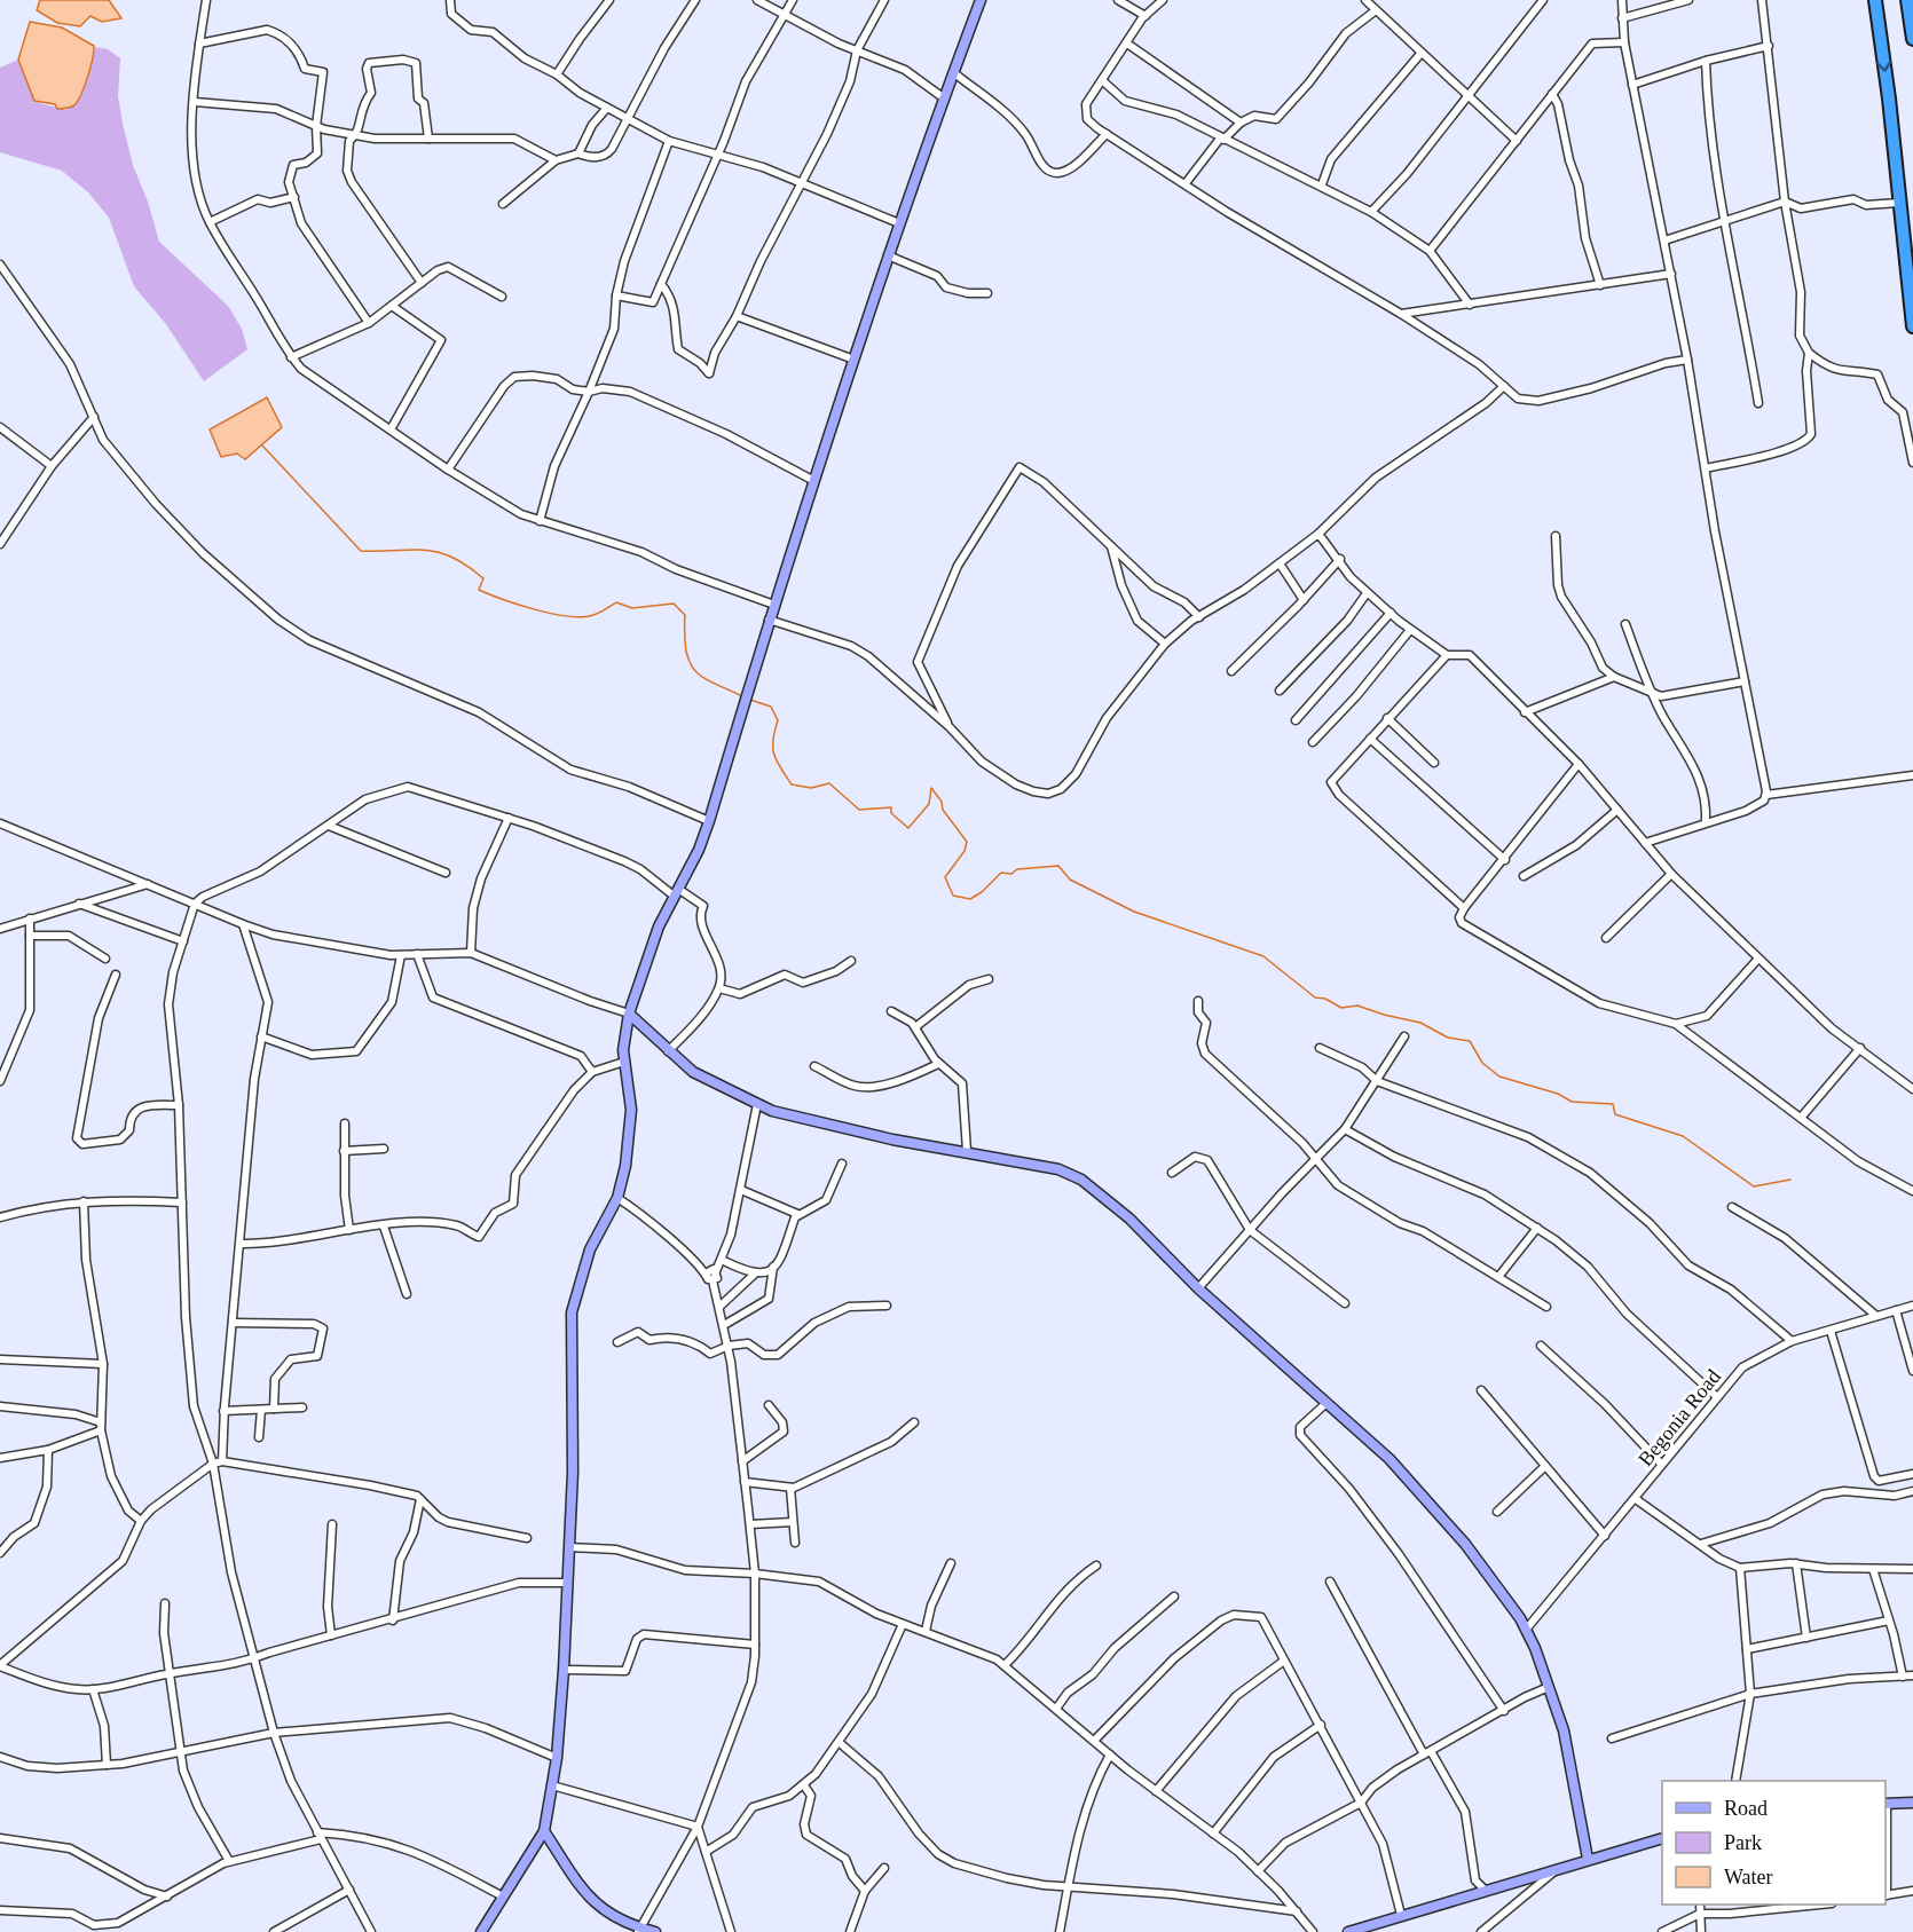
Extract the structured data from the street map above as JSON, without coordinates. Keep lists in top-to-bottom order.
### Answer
{
  "streets": {
    "street": ["Begonia Road"]
  },
  "legend": ["Road", "Park", "Water"]
}
